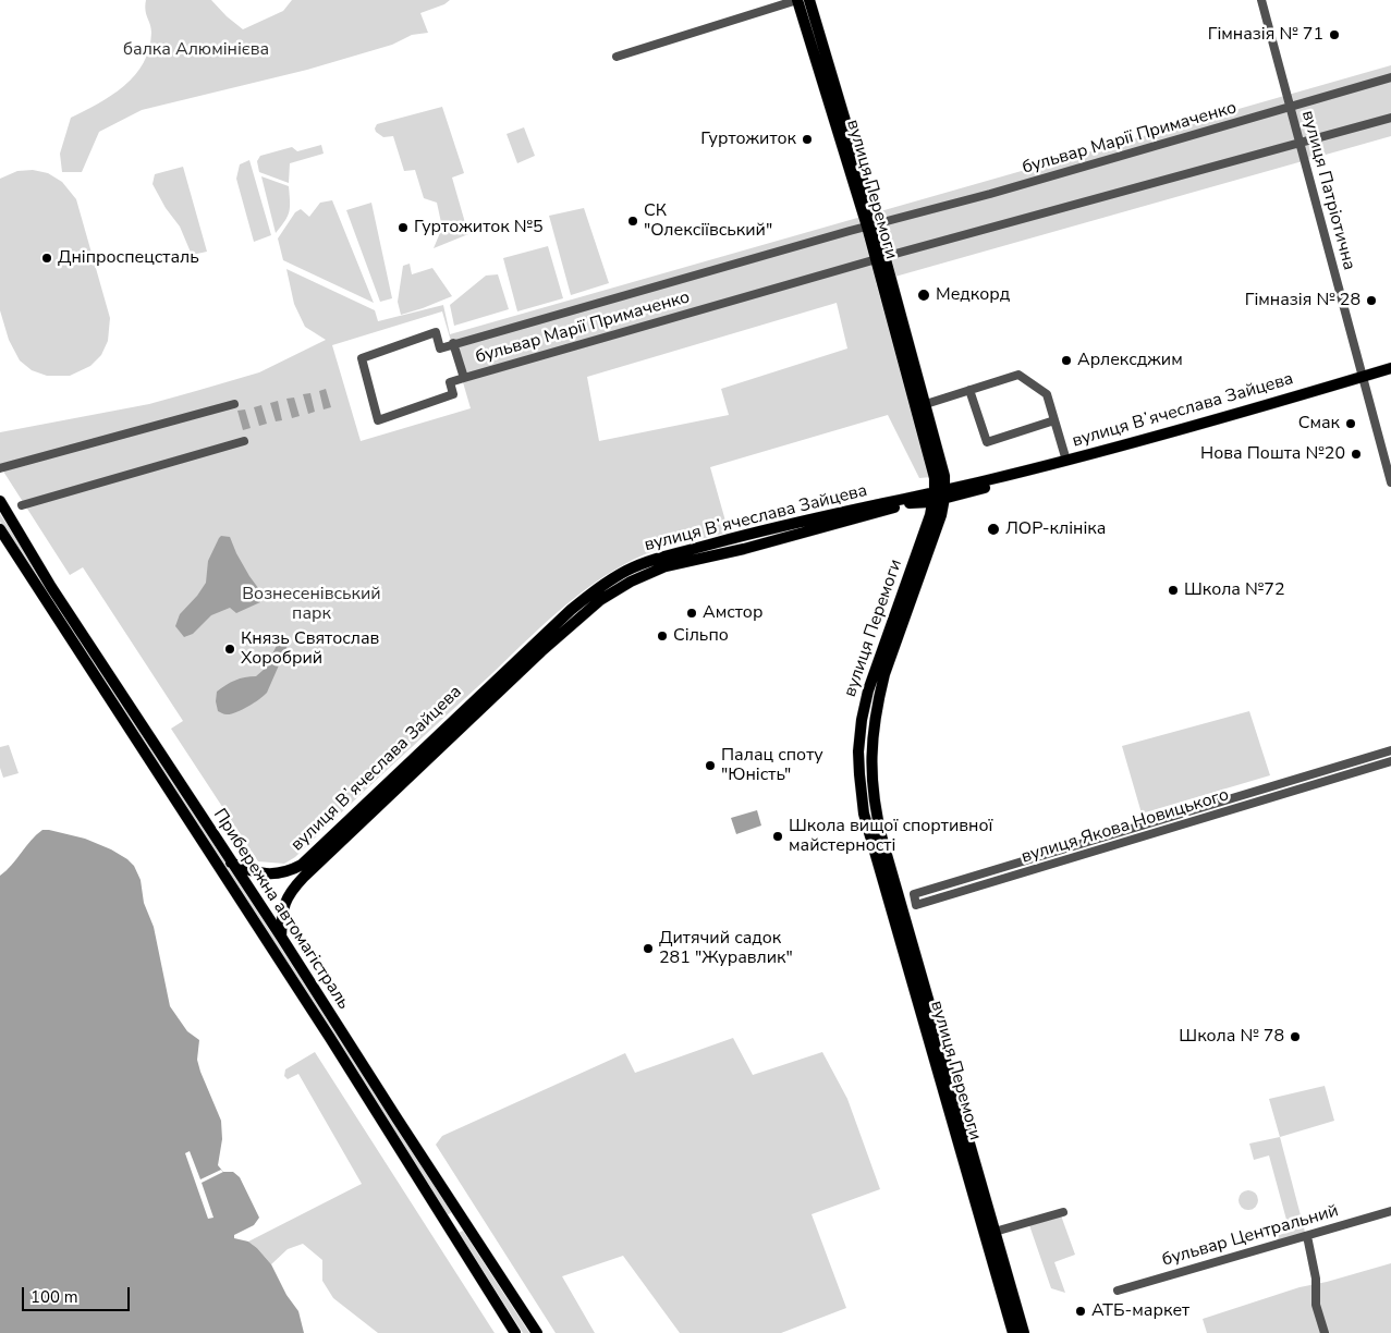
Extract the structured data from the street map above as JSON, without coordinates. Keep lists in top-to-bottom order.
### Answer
{
  "streets": {
    "main road": ["вулиця Перемоги", "вулиця Вʼячеслава Зайцева", "Прибережна автомагістраль"],
    "street": [
      "бульвар Марії Примаченко",
      "вулиця Патріотична",
      "вулиця Якова Новицького",
      "бульвар Центральний"
    ]
  },
  "crossings": [
    ["бульвар Марії Примаченко", "вулиця Перемоги"],
    ["бульвар Марії Примаченко", "вулиця Патріотична"],
    ["вулиця Перемоги", "вулиця Вʼячеслава Зайцева"],
    ["вулиця Патріотична", "вулиця Вʼячеслава Зайцева"],
    ["вулиця Вʼячеслава Зайцева", "Прибережна автомагістраль"]
  ],
  "parks": ["балка Алюмінієва", "Вознесенівський парк"],
  "places": [
    "Гімназія № 71",
    "Гуртожиток",
    "СК \"Олексіївський\"",
    "Гуртожиток №5",
    "Дніпроспецсталь",
    "Медкорд",
    "Гімназія № 28",
    "Арлексджим",
    "Смак",
    "Нова Пошта №20",
    "ЛОР-клініка",
    "Школа №72",
    "Амстор",
    "Сільпо",
    "Князь Святослав Хоробрий",
    "Палац споту \"Юність\"",
    "Школа вищої спортивної майстерності",
    "Дитячий садок 281 \"Журавлик\"",
    "Школа № 78",
    "АТБ-маркет"
  ],
  "scale_bar": "100 m"
}
